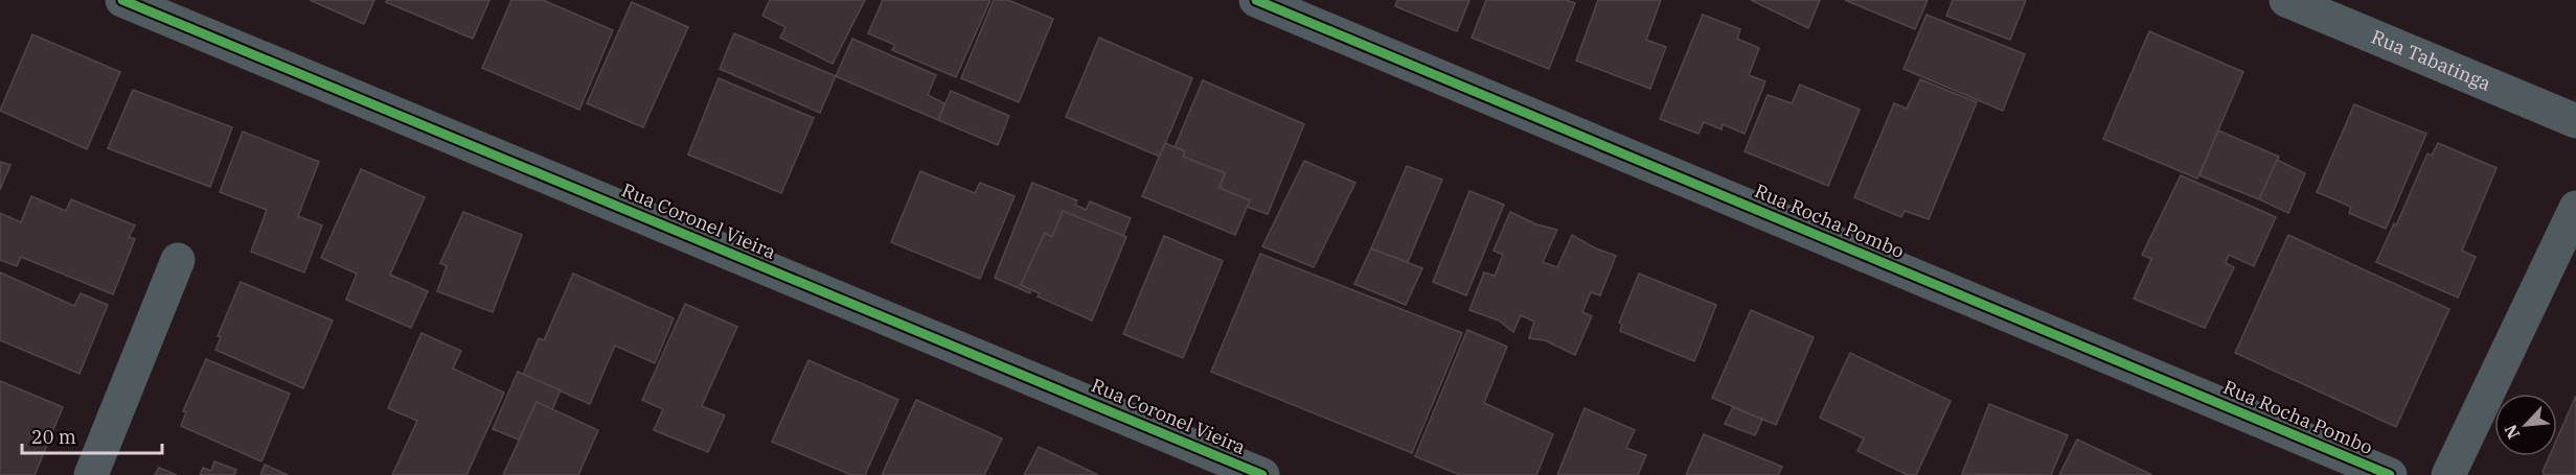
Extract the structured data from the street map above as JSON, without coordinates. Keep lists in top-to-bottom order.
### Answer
{
  "streets": {
    "street": ["Rua Tabatinga", "Rua Coronel Vieira", "Rua Rocha Pombo"]
  },
  "scale_bar": "20 m",
  "north": "bottom left"
}
